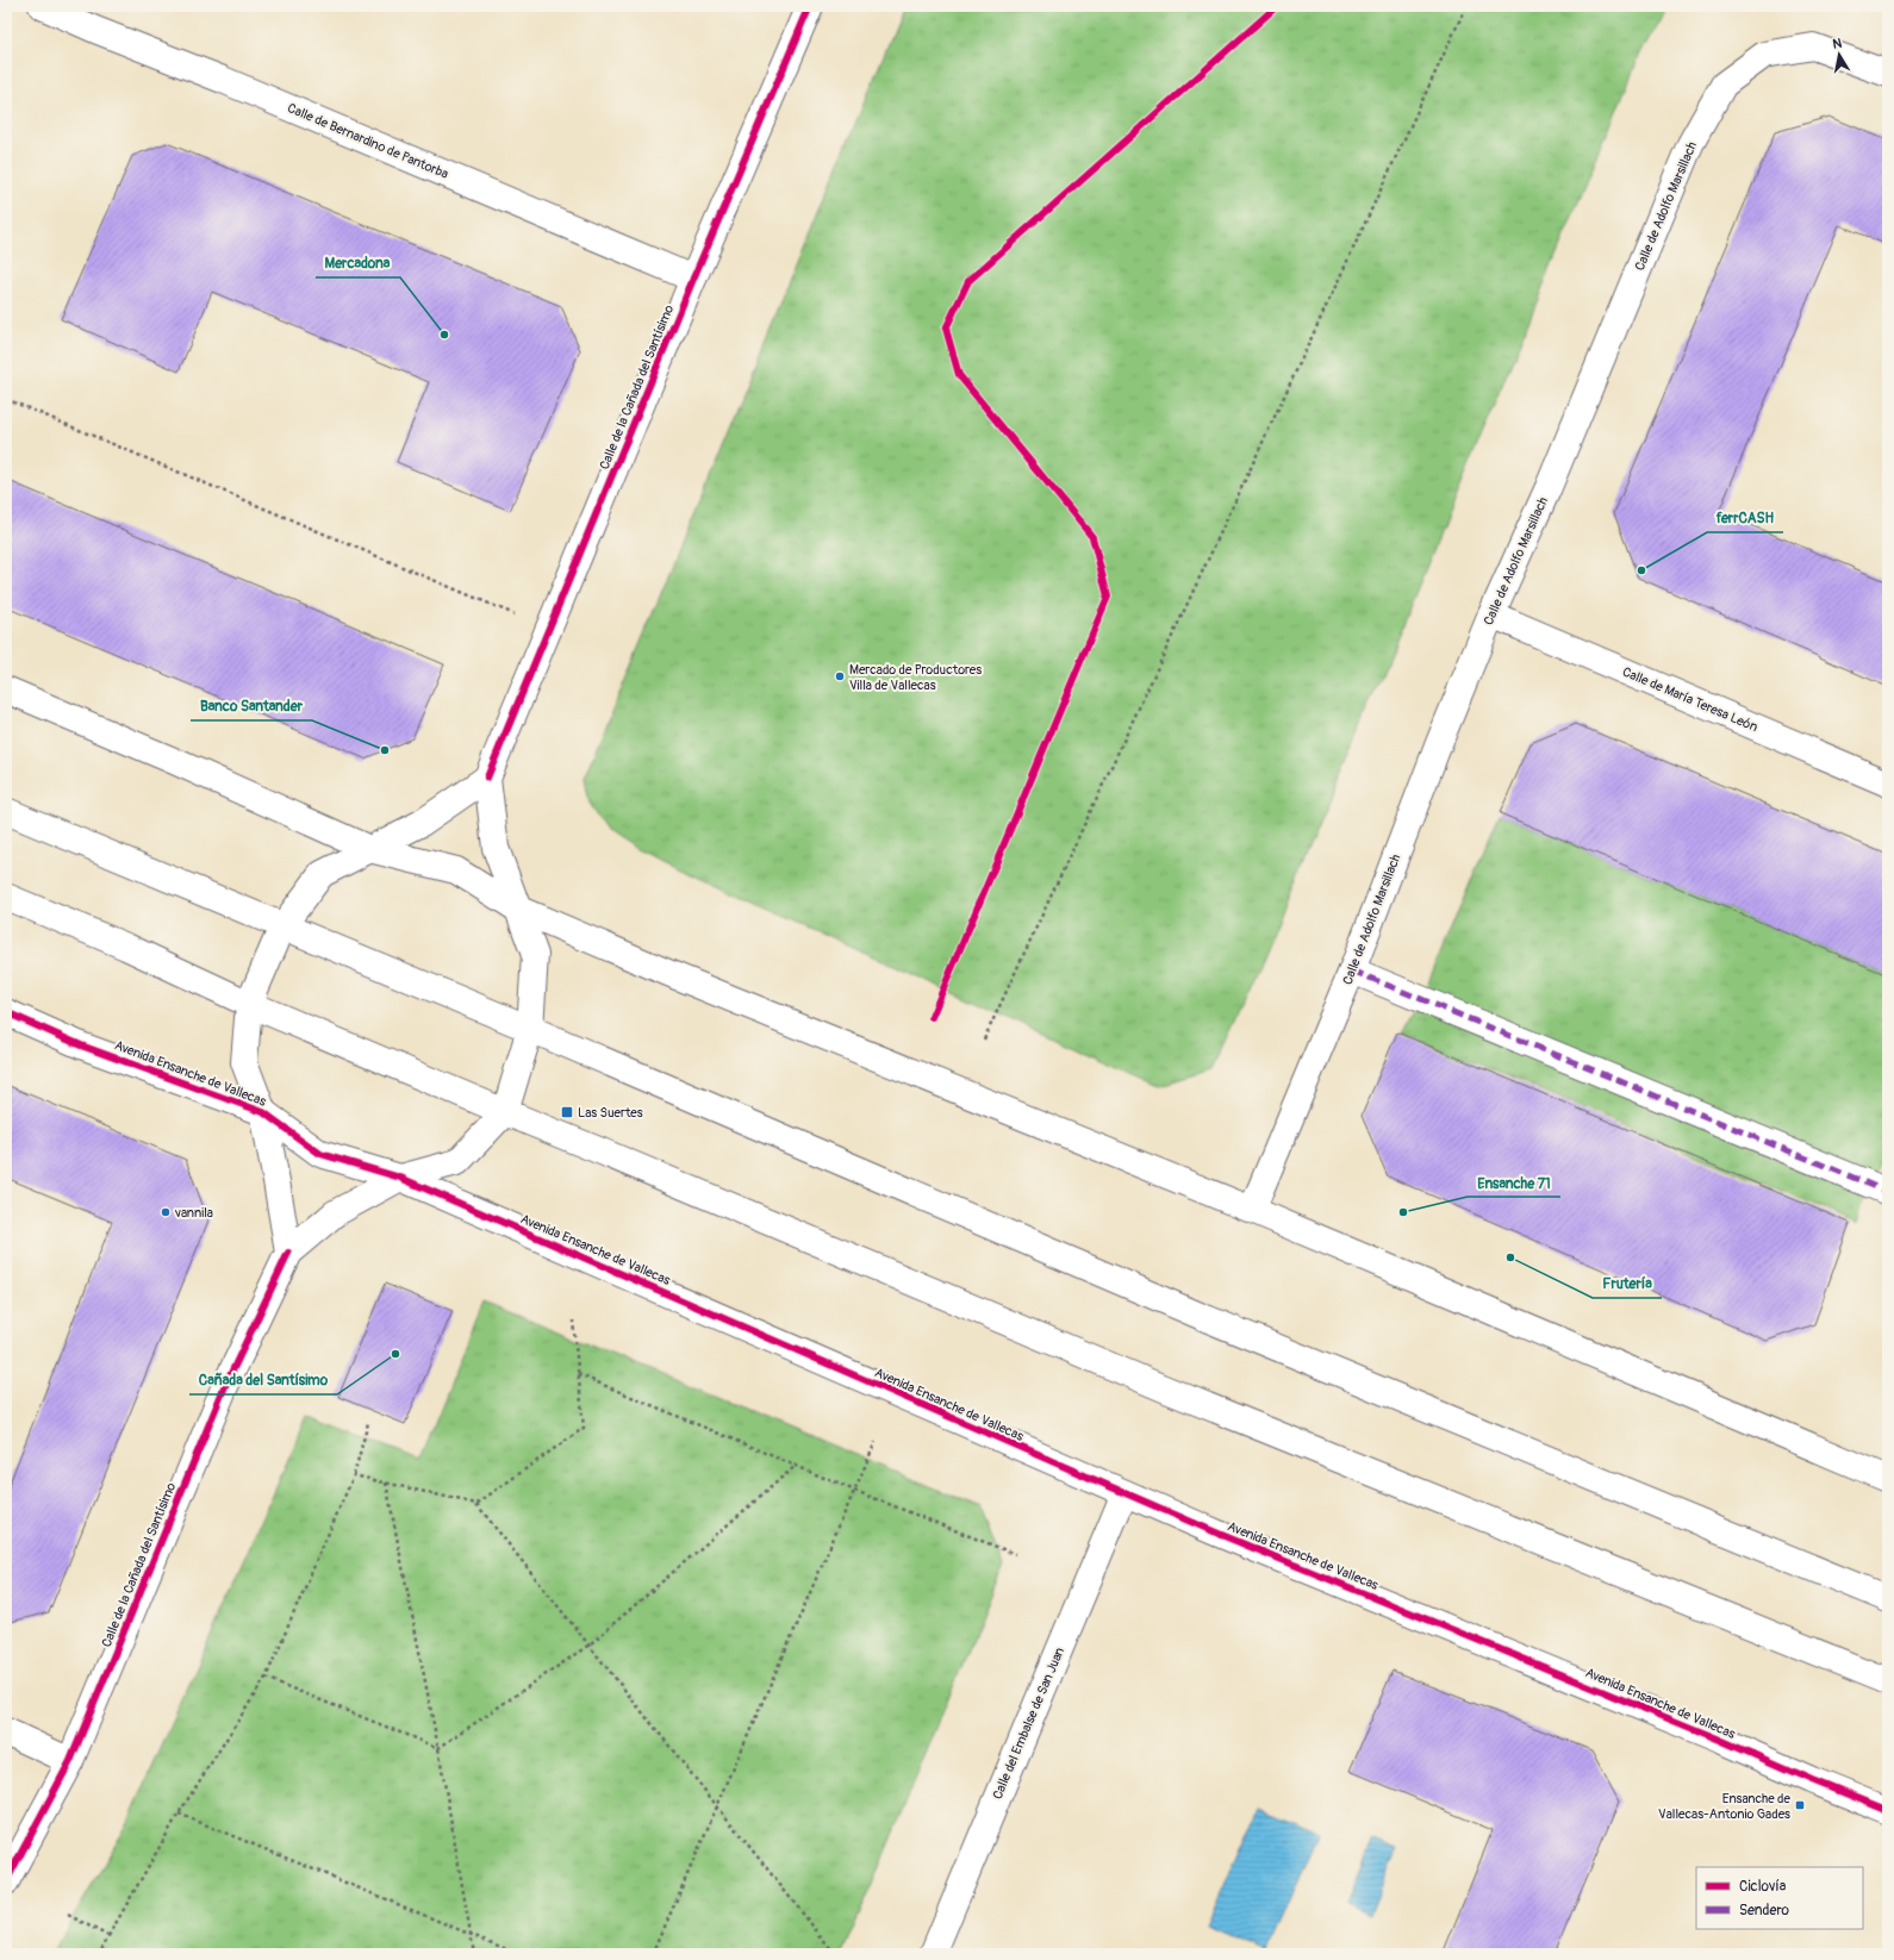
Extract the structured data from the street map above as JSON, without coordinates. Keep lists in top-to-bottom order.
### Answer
{
  "streets": {
    "street": [
      "Calle de Bernardino de Pantorba",
      "Calle de Adolfo Marsillach",
      "Calle de la Cañada del Santísimo",
      "Calle de María Teresa León",
      "Avenida Ensanche de Vallecas",
      "Calle del Embalse de San Juan"
    ]
  },
  "crossings": [
    ["Calle de Bernardino de Pantorba", "Calle de la Cañada del Santísimo"],
    ["Calle de Adolfo Marsillach", "Calle de María Teresa León"],
    ["Calle de la Cañada del Santísimo", "Avenida Ensanche de Vallecas"],
    ["Avenida Ensanche de Vallecas", "Calle del Embalse de San Juan"]
  ],
  "places": {
    "other": [
      "Mercadona",
      "ferrCASH",
      "Mercado de Productores Villa de Vallecas",
      "Banco Santander",
      "vannila",
      "Ensanche 71",
      "Frutería",
      "Cañada del Santísimo"
    ],
    "transit": ["Las Suertes", "Ensanche de Vallecas-Antonio Gades"]
  },
  "legend": ["Ciclovía", "Sendero"],
  "north": "top"
}
